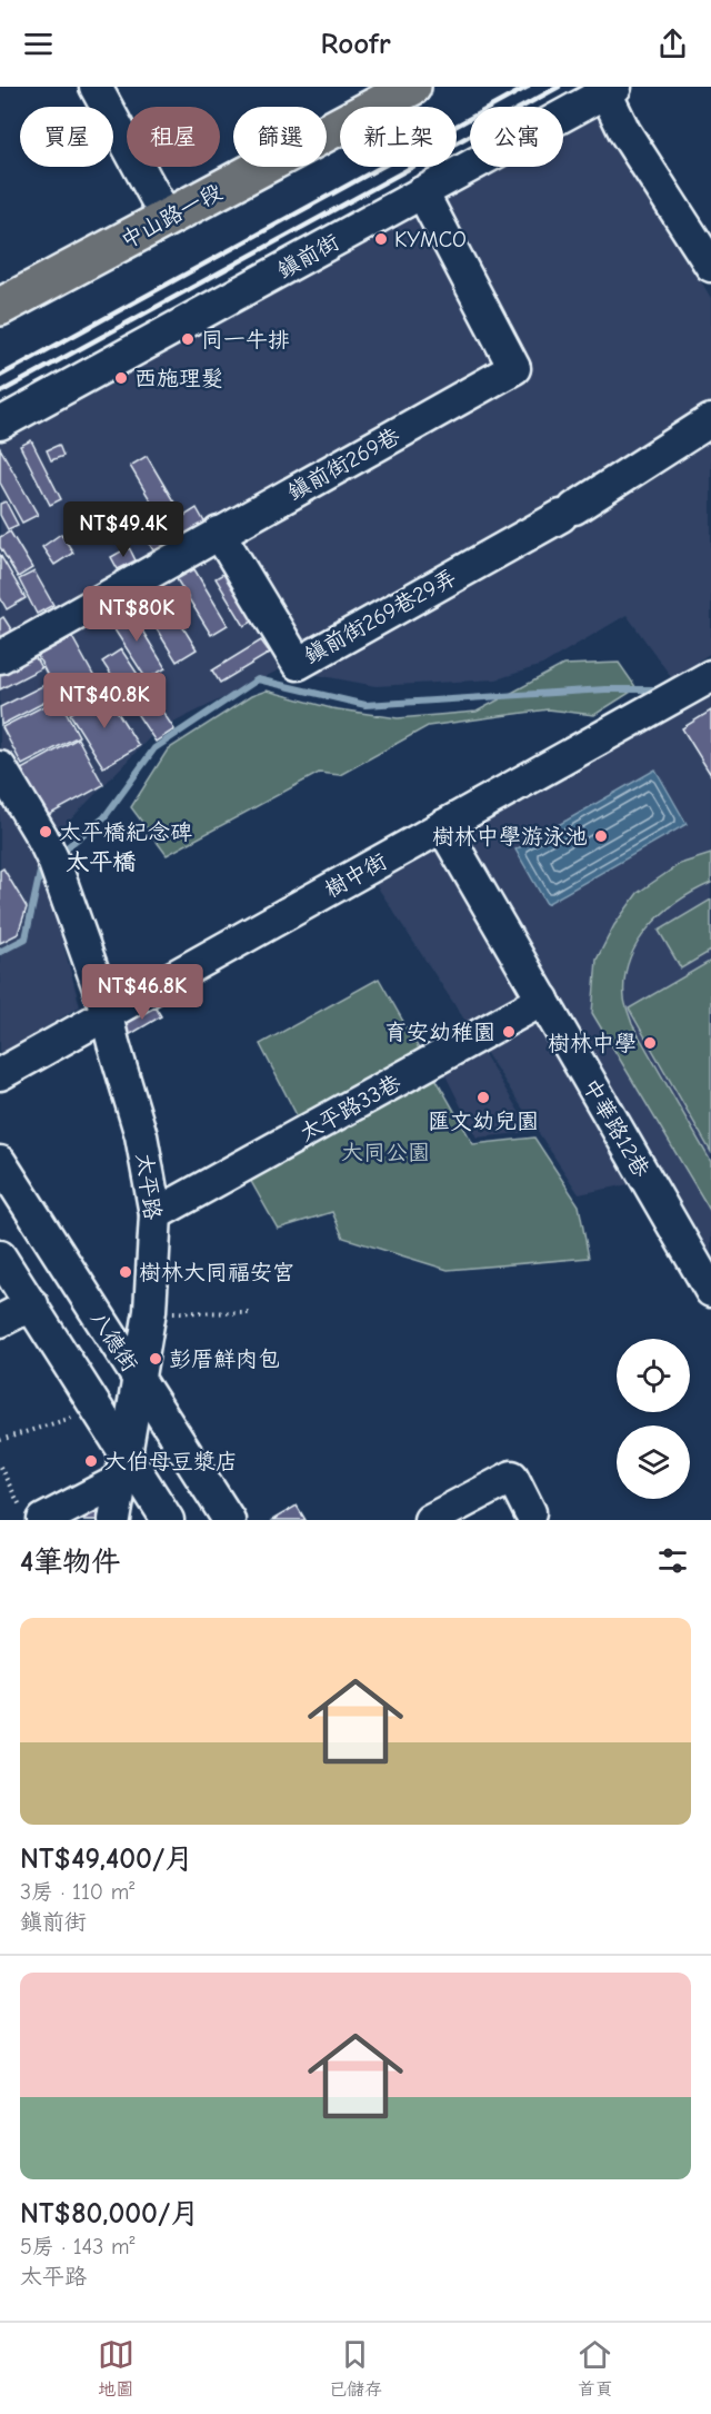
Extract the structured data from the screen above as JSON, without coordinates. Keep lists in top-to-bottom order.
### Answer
{
  "streets": {
    "main road": ["中山路一段"],
    "street": [
      "鎮前街",
      "鎮前街269巷",
      "鎮前街269巷29弄",
      "樹中街",
      "太平路33巷",
      "中華路12巷",
      "太平路",
      "八德街"
    ]
  },
  "crossings": [
    ["鎮前街", "鎮前街269巷"],
    ["鎮前街269巷", "鎮前街269巷29弄"],
    ["樹中街", "中華路12巷"],
    ["樹中街", "太平路"],
    ["太平路33巷", "中華路12巷"],
    ["太平路33巷", "太平路"],
    ["太平路", "八德街"]
  ],
  "districts": ["太平橋"],
  "parks": ["大同公園"],
  "places": [
    "KYMCO",
    "同一牛排",
    "西施理髮",
    "太平橋紀念碑",
    "樹林中學游泳池",
    "育安幼稚園",
    "樹林中學",
    "匯文幼兒園",
    "樹林大同福安宮",
    "彭厝鮮肉包",
    "大伯母豆漿店"
  ],
  "page": {
    "header": "Roofr",
    "chip": [
      "買屋",
      "租屋",
      "篩選",
      "新上架",
      "公寓"
    ],
    "price": [
      "NT$49.4K",
      "NT$80K",
      "NT$40.8K",
      "NT$46.8K"
    ],
    "heading": "4筆物件",
    "list": [
      {
        "name": "NT$49,400/月",
        "note": "3房 · 110 m² · 鎮前街"
      },
      {
        "name": "NT$80,000/月",
        "note": "5房 · 143 m² · 太平路"
      }
    ],
    "tabs": ["地圖", "已儲存", "首頁"]
  }
}
